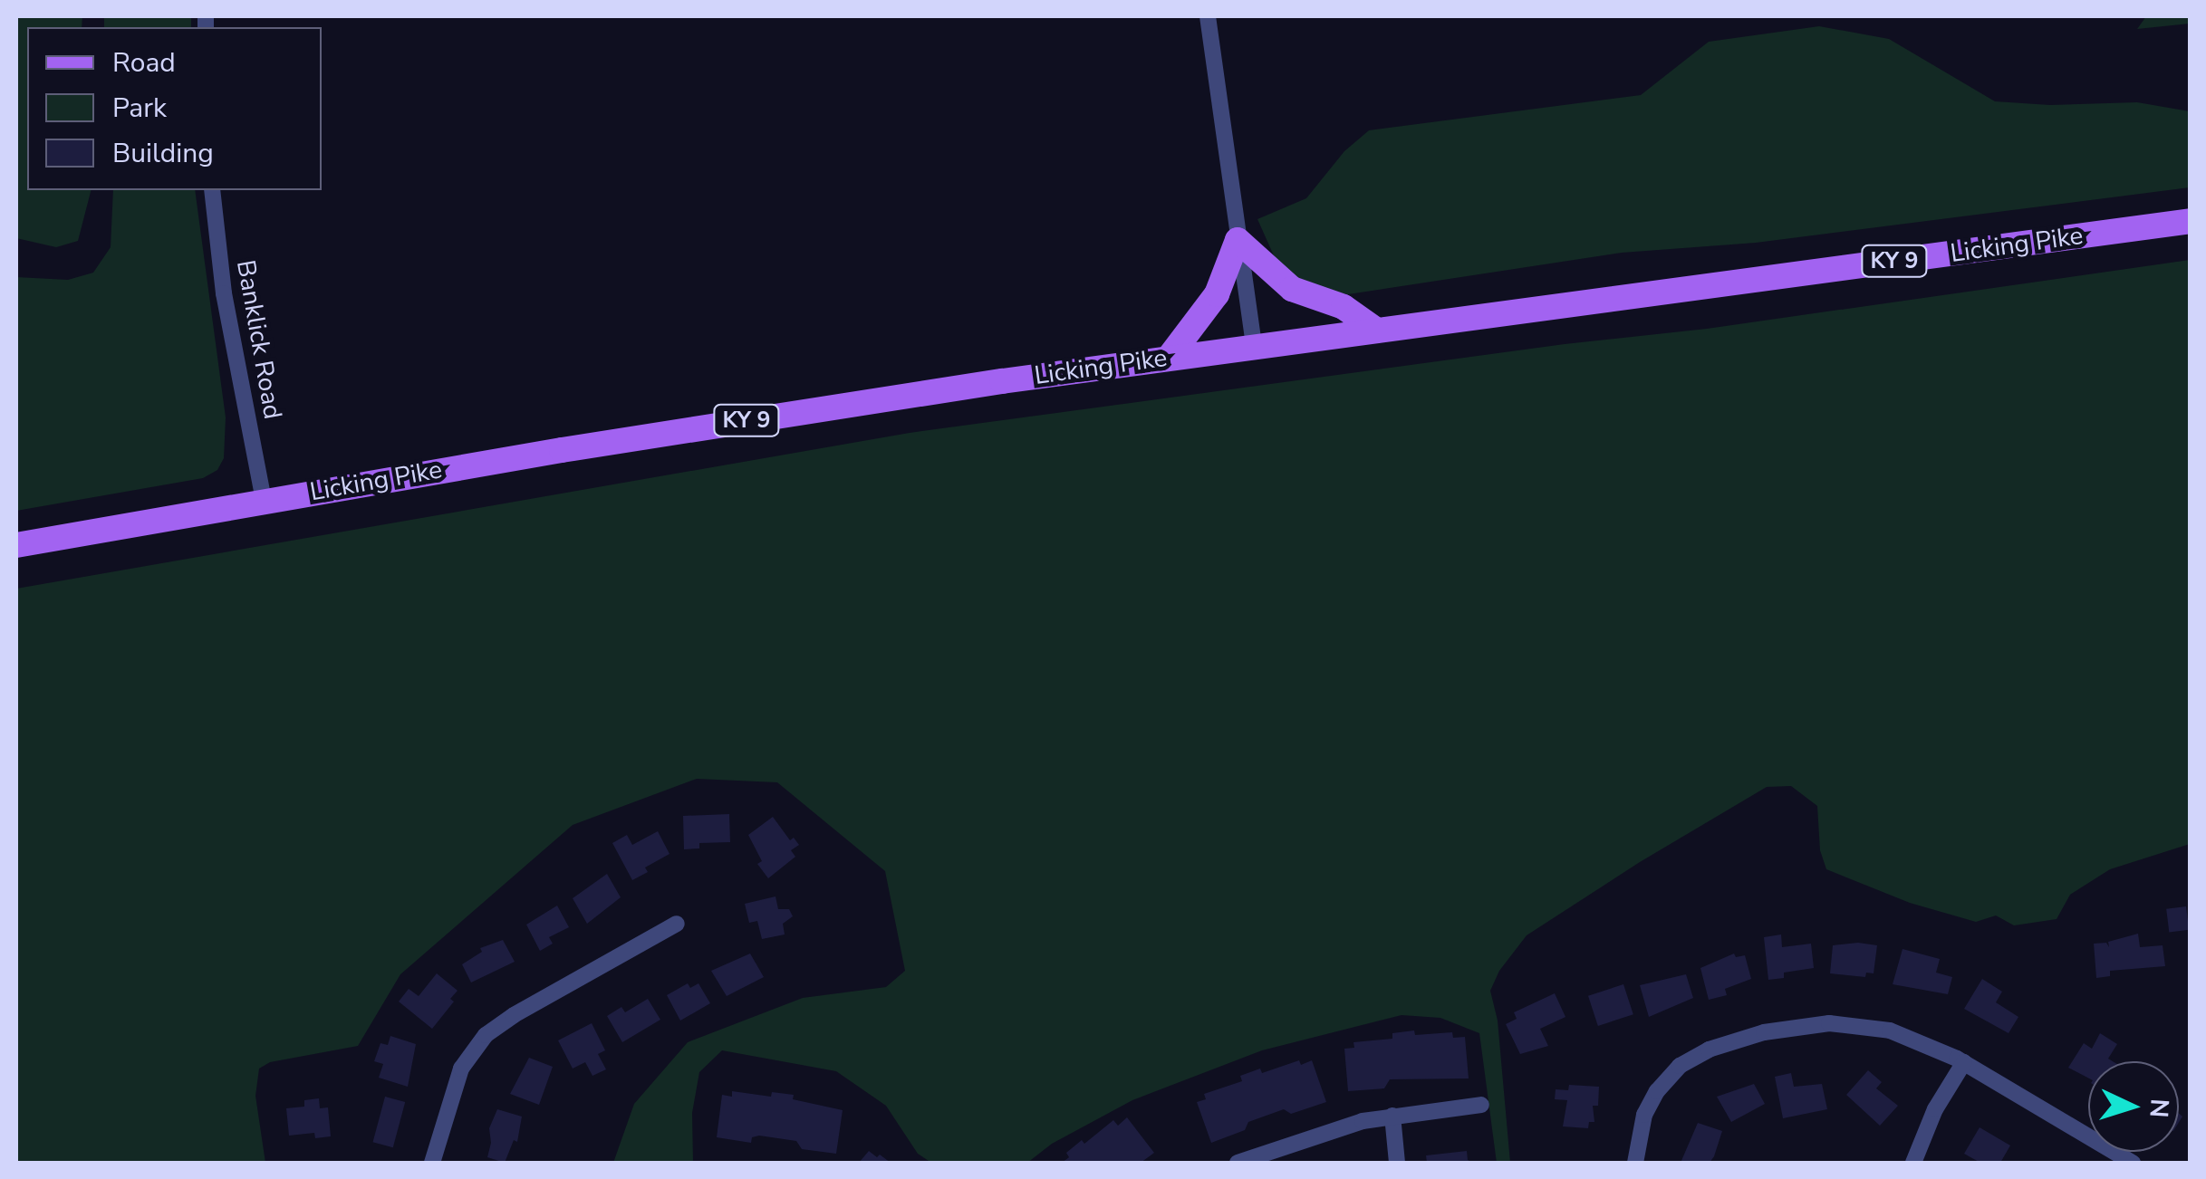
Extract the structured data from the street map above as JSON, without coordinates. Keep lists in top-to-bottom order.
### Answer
{
  "streets": {
    "main road": ["Licking Pike", "KY 9"],
    "street": ["Banklick Road"]
  },
  "crossings": [
    ["Licking Pike", "Banklick Road"]
  ],
  "legend": ["Road", "Park", "Building"],
  "north": "right"
}
